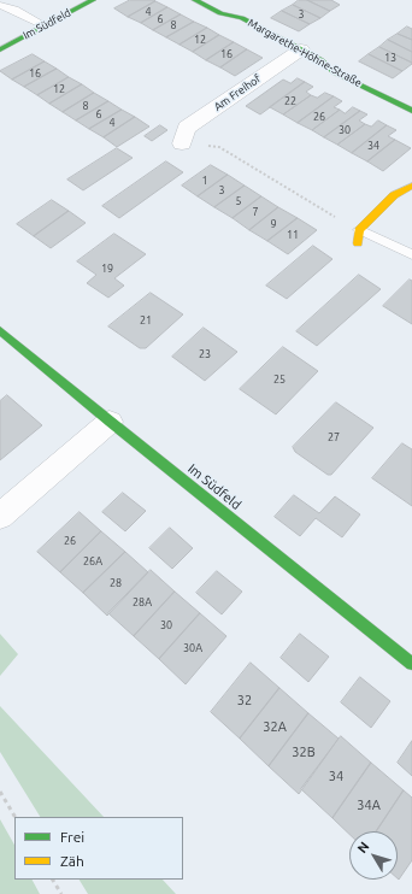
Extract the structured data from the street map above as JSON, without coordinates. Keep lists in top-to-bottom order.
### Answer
{
  "streets": {
    "street": ["Im Südfeld", "Margarethe-Höhne-Straße", "Am Freihof"]
  },
  "crossings": [
    ["Margarethe-Höhne-Straße", "Am Freihof"]
  ],
  "house_numbers": [
    "4",
    "3",
    "6",
    "8",
    "12",
    "16",
    "13",
    "16",
    "12",
    "22",
    "8",
    "6",
    "26",
    "4",
    "30",
    "34",
    "1",
    "3",
    "5",
    "7",
    "9",
    "11",
    "19",
    "21",
    "23",
    "25",
    "27",
    "26",
    "26A",
    "28",
    "28A",
    "30",
    "30A",
    "32",
    "32A",
    "32B",
    "34",
    "34A"
  ],
  "legend": ["Frei", "Zäh"],
  "north": "top left"
}
